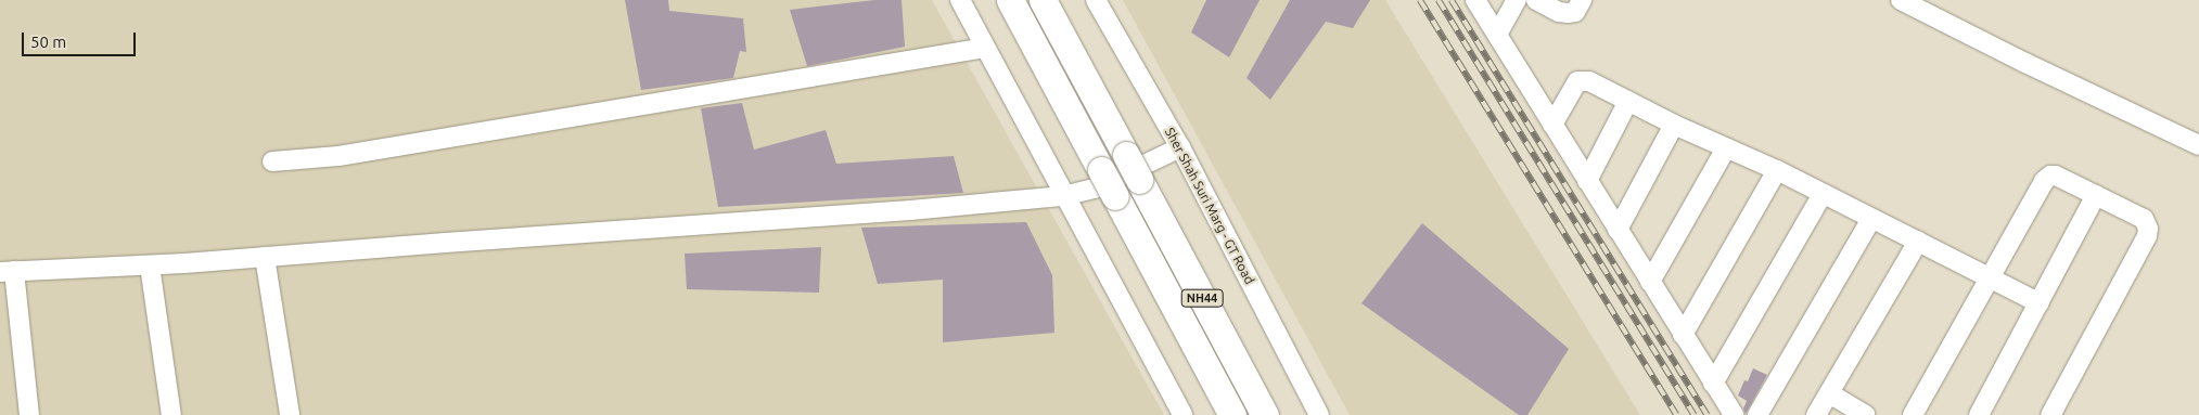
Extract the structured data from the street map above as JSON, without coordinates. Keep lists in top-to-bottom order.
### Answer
{
  "streets": {
    "highway": ["NH44"],
    "street": ["Sher Shah Suri Marg - GT Road"]
  },
  "scale_bar": "50 m"
}
